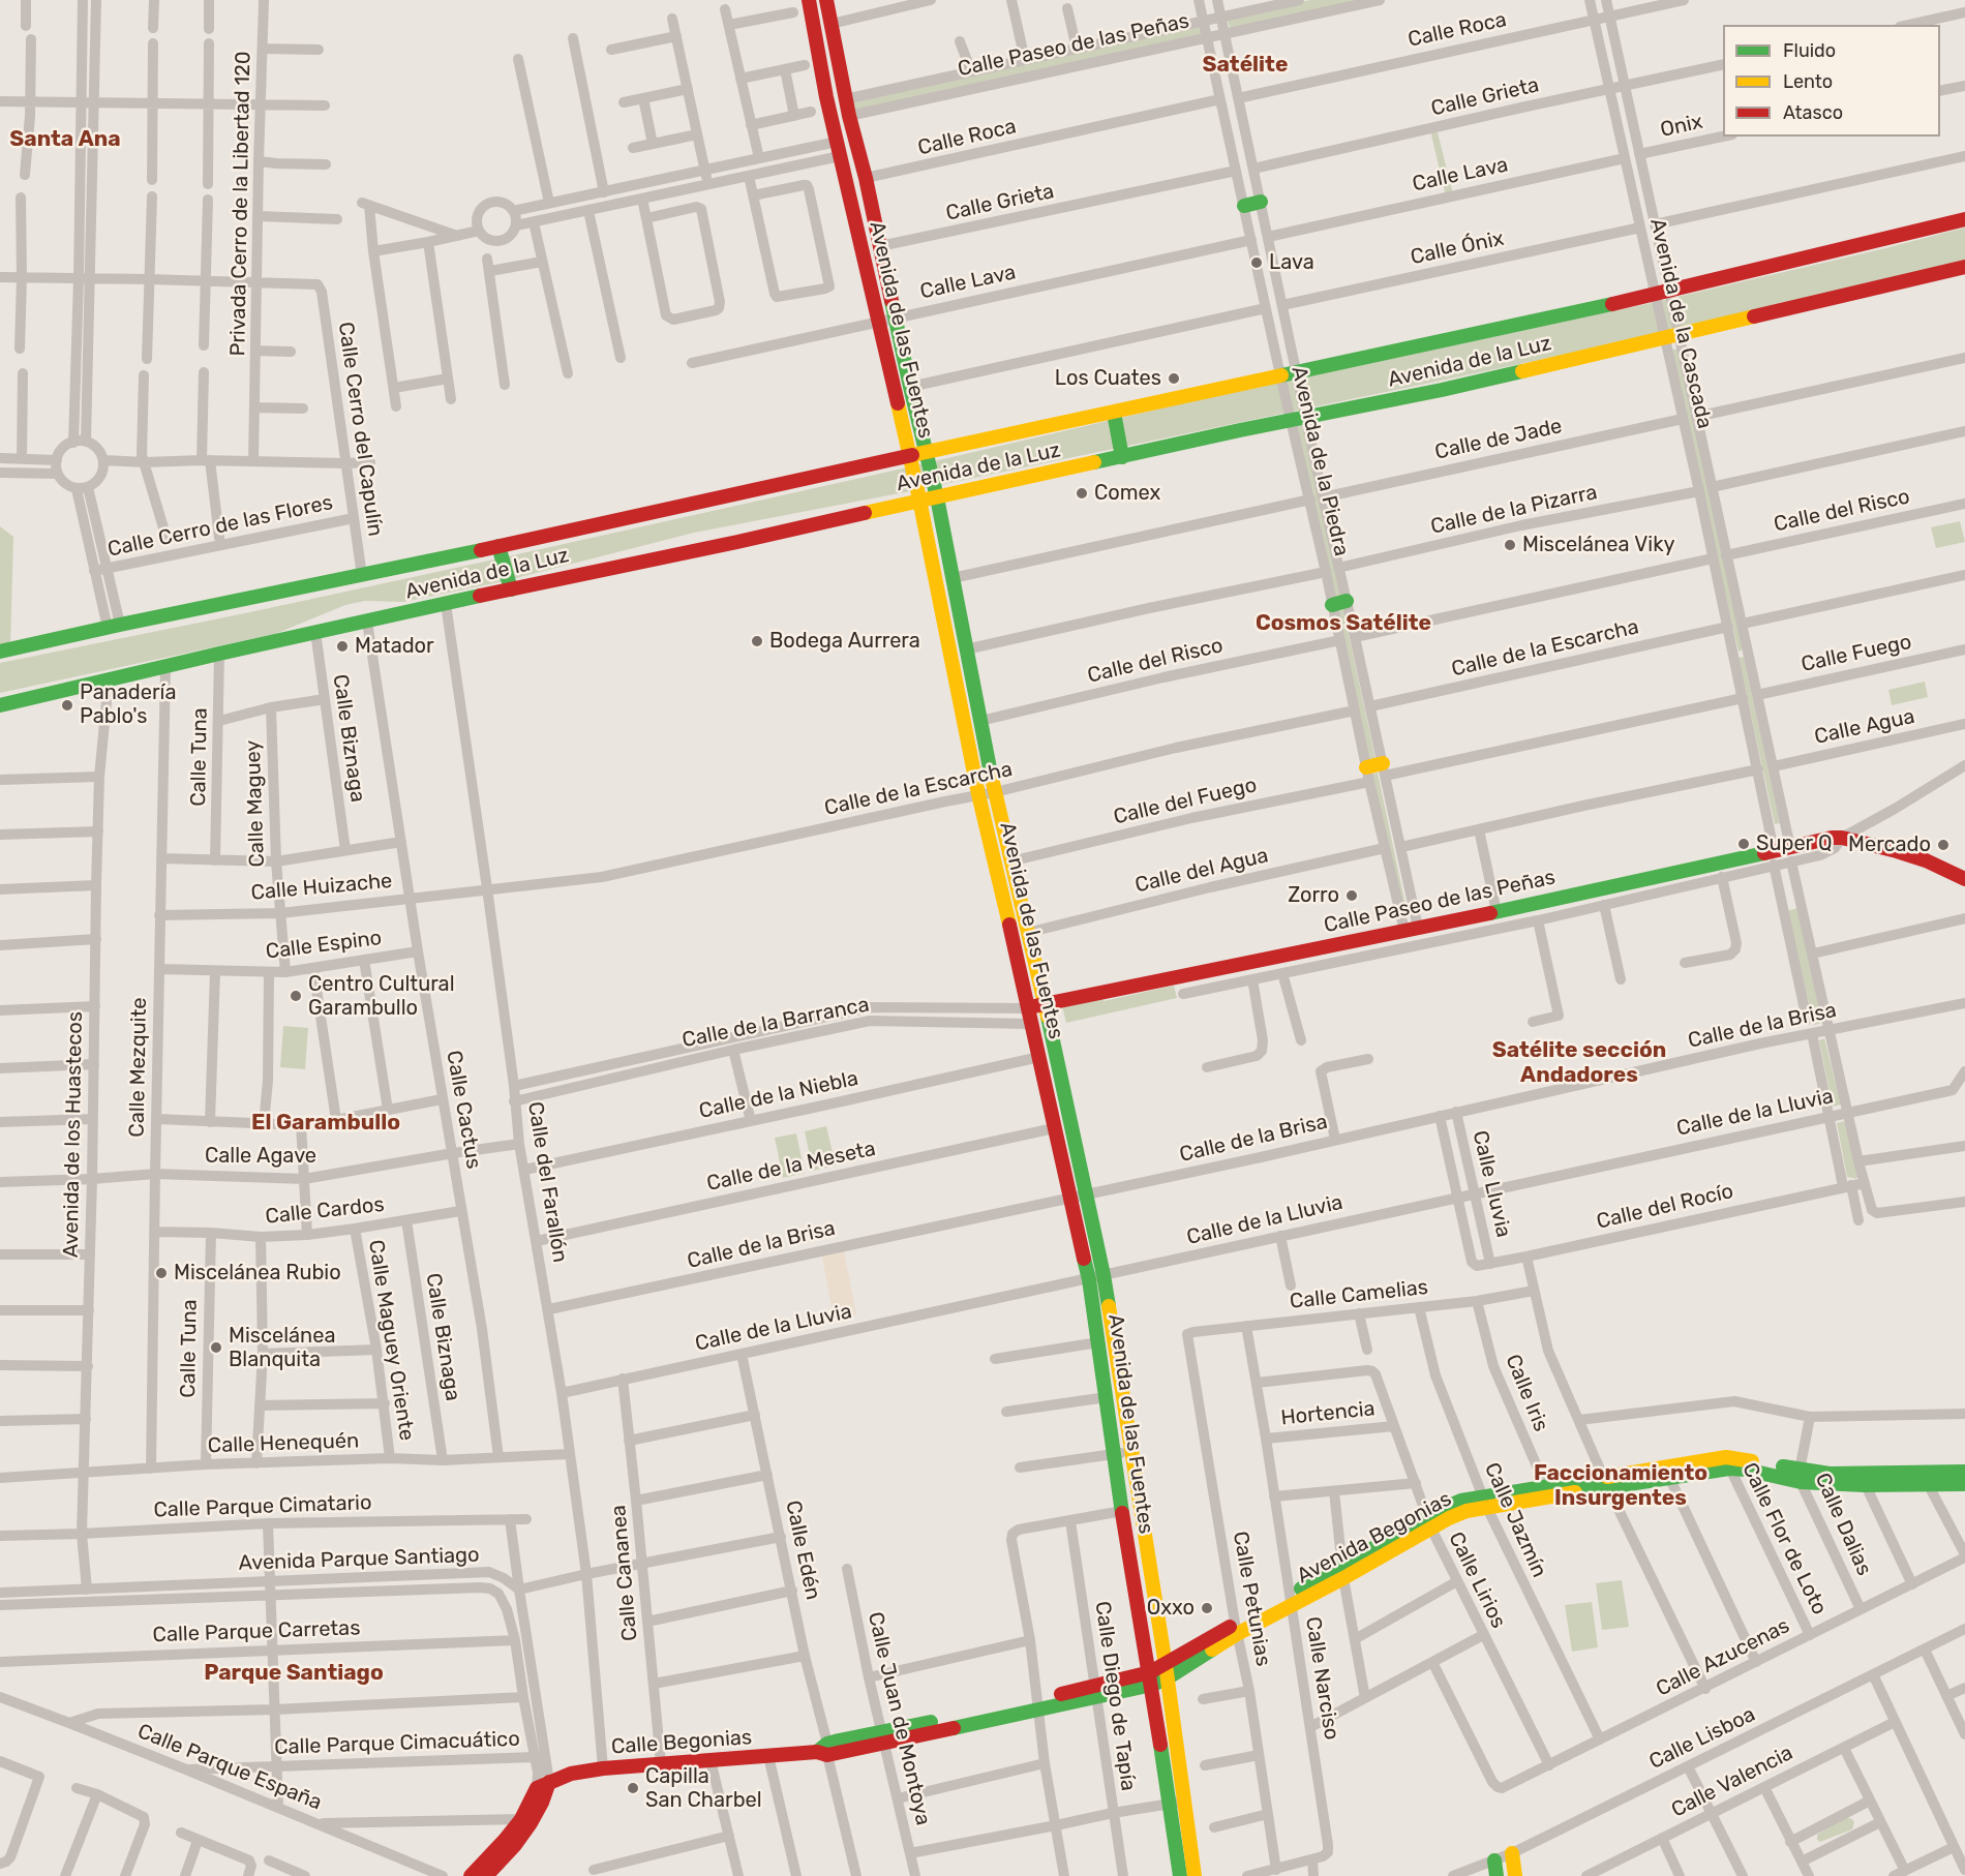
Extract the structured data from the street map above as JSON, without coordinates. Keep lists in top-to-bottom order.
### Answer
{
  "streets": {
    "main road": [
      "Calle Paseo de las Peñas",
      "Avenida de las Fuentes",
      "Avenida de la Luz",
      "Calle de la Barranca",
      "Avenida Begonias",
      "Calle Begonias"
    ],
    "street": [
      "Calle Roca",
      "Calle Grieta",
      "Onix",
      "Calle Lava",
      "Privada Cerro de la Libertad 120",
      "Calle Ónix",
      "Avenida de la Cascada",
      "Calle Cerro del Capulín",
      "Calle de Jade",
      "Avenida de la Piedra",
      "Calle de la Pizarra",
      "Calle del Risco",
      "Calle Cerro de las Flores",
      "Calle de la Escarcha",
      "Calle Fuego",
      "Calle Agua",
      "Calle Biznaga",
      "Calle Tuna",
      "Calle del Fuego",
      "Calle Maguey",
      "Calle del Agua",
      "Calle Huizache",
      "Calle Espino",
      "Calle de la Brisa",
      "Calle Mezquite",
      "Calle de la Niebla",
      "Calle Cactus",
      "Calle de la Lluvia",
      "Avenida de los Huastecos",
      "Calle Agave",
      "Calle de la Meseta",
      "Calle del Farallón",
      "Calle Lluvia",
      "Calle del Rocío",
      "Calle Cardos",
      "Calle Camelias",
      "Calle Maguey Oriente",
      "Calle Iris",
      "Hortencia",
      "Calle Henequén",
      "Calle Parque Cimatario",
      "Calle Jazmín",
      "Calle Dalias",
      "Calle Flor de Loto",
      "Calle Edén",
      "Avenida Parque Santiago",
      "Calle Cananea",
      "Calle Lirios",
      "Calle Petunias",
      "Calle Parque Carretas",
      "Calle Azucenas",
      "Calle Narciso",
      "Calle Diego de Tapía",
      "Calle Juan de Montoya",
      "Calle Lisboa",
      "Calle Parque Cimacuático",
      "Calle Parque España",
      "Calle Valencia"
    ]
  },
  "crossings": [
    ["Calle Roca", "Avenida de la Cascada"],
    ["Calle Roca", "Avenida de las Fuentes"],
    ["Calle Roca", "Avenida de la Piedra"],
    ["Calle Paseo de las Peñas", "Avenida de la Cascada"],
    ["Calle Paseo de las Peñas", "Avenida de las Fuentes"],
    ["Calle Paseo de las Peñas", "Avenida de la Piedra"],
    ["Calle Paseo de las Peñas", "Calle de la Barranca"],
    ["Calle Grieta", "Avenida de la Cascada"],
    ["Calle Grieta", "Avenida de las Fuentes"],
    ["Calle Grieta", "Avenida de la Piedra"],
    ["Onix", "Avenida de la Cascada"],
    ["Calle Lava", "Avenida de la Cascada"],
    ["Calle Lava", "Avenida de las Fuentes"],
    ["Calle Lava", "Avenida de la Piedra"],
    ["Privada Cerro de la Libertad 120", "Calle Cerro del Capulín"],
    ["Calle Ónix", "Avenida de la Cascada"],
    ["Calle Ónix", "Avenida de la Piedra"],
    ["Avenida de la Cascada", "Avenida de la Luz"],
    ["Avenida de la Cascada", "Calle de Jade"],
    ["Avenida de la Cascada", "Calle de la Pizarra"],
    ["Avenida de la Cascada", "Calle del Risco"],
    ["Avenida de la Cascada", "Calle de la Escarcha"],
    ["Avenida de la Cascada", "Calle Fuego"],
    ["Avenida de la Cascada", "Calle Agua"],
    ["Avenida de la Cascada", "Calle de la Brisa"],
    ["Avenida de la Cascada", "Calle de la Lluvia"],
    ["Avenida de la Cascada", "Calle del Rocío"],
    ["Avenida de las Fuentes", "Avenida de la Luz"],
    ["Avenida de las Fuentes", "Calle del Risco"],
    ["Avenida de las Fuentes", "Calle de la Escarcha"],
    ["Avenida de las Fuentes", "Calle del Fuego"],
    ["Avenida de las Fuentes", "Calle del Agua"],
    ["Avenida de las Fuentes", "Calle de la Barranca"],
    ["Avenida de las Fuentes", "Calle de la Brisa"],
    ["Avenida de las Fuentes", "Calle de la Niebla"],
    ["Avenida de las Fuentes", "Calle de la Lluvia"],
    ["Avenida de las Fuentes", "Calle de la Meseta"],
    ["Avenida de las Fuentes", "Avenida Begonias"],
    ["Avenida de la Luz", "Calle Cerro del Capulín"],
    ["Avenida de la Luz", "Avenida de la Piedra"],
    ["Avenida de la Luz", "Calle Biznaga"],
    ["Avenida de la Luz", "Calle Tuna"],
    ["Avenida de la Luz", "Calle Mezquite"],
    ["Avenida de la Luz", "Calle Cactus"],
    ["Avenida de la Luz", "Avenida de los Huastecos"],
    ["Avenida de la Luz", "Calle del Farallón"],
    ["Calle Cerro del Capulín", "Calle Cerro de las Flores"],
    ["Calle de Jade", "Avenida de la Piedra"],
    ["Avenida de la Piedra", "Calle de la Pizarra"],
    ["Avenida de la Piedra", "Calle del Risco"],
    ["Avenida de la Piedra", "Calle de la Escarcha"],
    ["Avenida de la Piedra", "Calle del Fuego"],
    ["Avenida de la Piedra", "Calle del Agua"],
    ["Calle de la Escarcha", "Calle Huizache"],
    ["Calle de la Escarcha", "Calle del Farallón"],
    ["Calle Biznaga", "Calle Cardos"],
    ["Calle Biznaga", "Calle Henequén"],
    ["Calle Tuna", "Calle Cardos"],
    ["Calle Tuna", "Calle Henequén"],
    ["Calle Maguey", "Calle Huizache"],
    ["Calle Maguey", "Calle Espino"],
    ["Calle Huizache", "Calle Mezquite"],
    ["Calle Huizache", "Calle Cactus"],
    ["Calle Huizache", "Calle del Farallón"],
    ["Calle Espino", "Calle Mezquite"],
    ["Calle Espino", "Calle Cactus"],
    ["Calle de la Barranca", "Calle del Farallón"],
    ["Calle de la Brisa", "Calle del Farallón"],
    ["Calle de la Brisa", "Calle Lluvia"],
    ["Calle Mezquite", "Calle Agave"],
    ["Calle Mezquite", "Calle Cardos"],
    ["Calle Mezquite", "Calle Henequén"],
    ["Calle de la Niebla", "Calle del Farallón"],
    ["Calle Cactus", "Calle Agave"],
    ["Calle Cactus", "Calle Cardos"],
    ["Calle Cactus", "Calle Henequén"],
    ["Calle de la Lluvia", "Calle del Farallón"],
    ["Calle de la Lluvia", "Calle Lluvia"],
    ["Calle de la Lluvia", "Calle Edén"],
    ["Calle de la Lluvia", "Calle Cananea"],
    ["Avenida de los Huastecos", "Calle Agave"],
    ["Avenida de los Huastecos", "Calle Henequén"],
    ["Avenida de los Huastecos", "Calle Parque Cimatario"],
    ["Avenida de los Huastecos", "Avenida Parque Santiago"],
    ["Calle Agave", "Calle del Farallón"],
    ["Calle de la Meseta", "Calle del Farallón"],
    ["Calle del Farallón", "Calle Henequén"],
    ["Calle del Farallón", "Calle Begonias"],
    ["Calle Lluvia", "Calle del Rocío"],
    ["Calle Cardos", "Calle Maguey Oriente"],
    ["Calle Camelias", "Calle Iris"],
    ["Calle Camelias", "Calle Jazmín"],
    ["Calle Camelias", "Calle Petunias"],
    ["Calle Camelias", "Calle Narciso"],
    ["Calle Maguey Oriente", "Calle Henequén"],
    ["Calle Iris", "Avenida Begonias"],
    ["Hortencia", "Calle Lirios"],
    ["Hortencia", "Calle Narciso"],
    ["Calle Jazmín", "Avenida Begonias"],
    ["Calle Jazmín", "Calle Azucenas"],
    ["Calle Dalias", "Avenida Begonias"],
    ["Calle Dalias", "Calle Azucenas"],
    ["Avenida Begonias", "Calle Flor de Loto"],
    ["Avenida Begonias", "Calle Edén"],
    ["Avenida Begonias", "Calle Lirios"],
    ["Avenida Begonias", "Calle Petunias"],
    ["Avenida Begonias", "Calle Narciso"],
    ["Avenida Begonias", "Calle Diego de Tapía"],
    ["Avenida Begonias", "Calle Juan de Montoya"],
    ["Avenida Begonias", "Calle Begonias"],
    ["Calle Flor de Loto", "Calle Azucenas"],
    ["Calle Edén", "Calle Begonias"],
    ["Avenida Parque Santiago", "Calle Parque Carretas"],
    ["Avenida Parque Santiago", "Calle Begonias"],
    ["Avenida Parque Santiago", "Calle Parque Cimacuático"],
    ["Calle Cananea", "Calle Begonias"],
    ["Calle Lirios", "Calle Azucenas"],
    ["Calle Lirios", "Calle Narciso"],
    ["Calle Parque Cimacuático", "Calle Parque España"]
  ],
  "districts": [
    "Satélite",
    "Santa Ana",
    "Cosmos Satélite",
    "Satélite sección Andadores",
    "El Garambullo",
    "Faccionamiento Insurgentes",
    "Parque Santiago"
  ],
  "places": [
    "Lava",
    "Los Cuates",
    "Comex",
    "Miscelánea Viky",
    "Bodega Aurrera",
    "Matador",
    "Panadería Pablo's",
    "Super Q",
    "Mercado",
    "Zorro",
    "Centro Cultural Garambullo",
    "Miscelánea Rubio",
    "Miscelánea Blanquita",
    "Oxxo",
    "Capilla San Charbel"
  ],
  "legend": ["Fluido", "Lento", "Atasco"]
}
